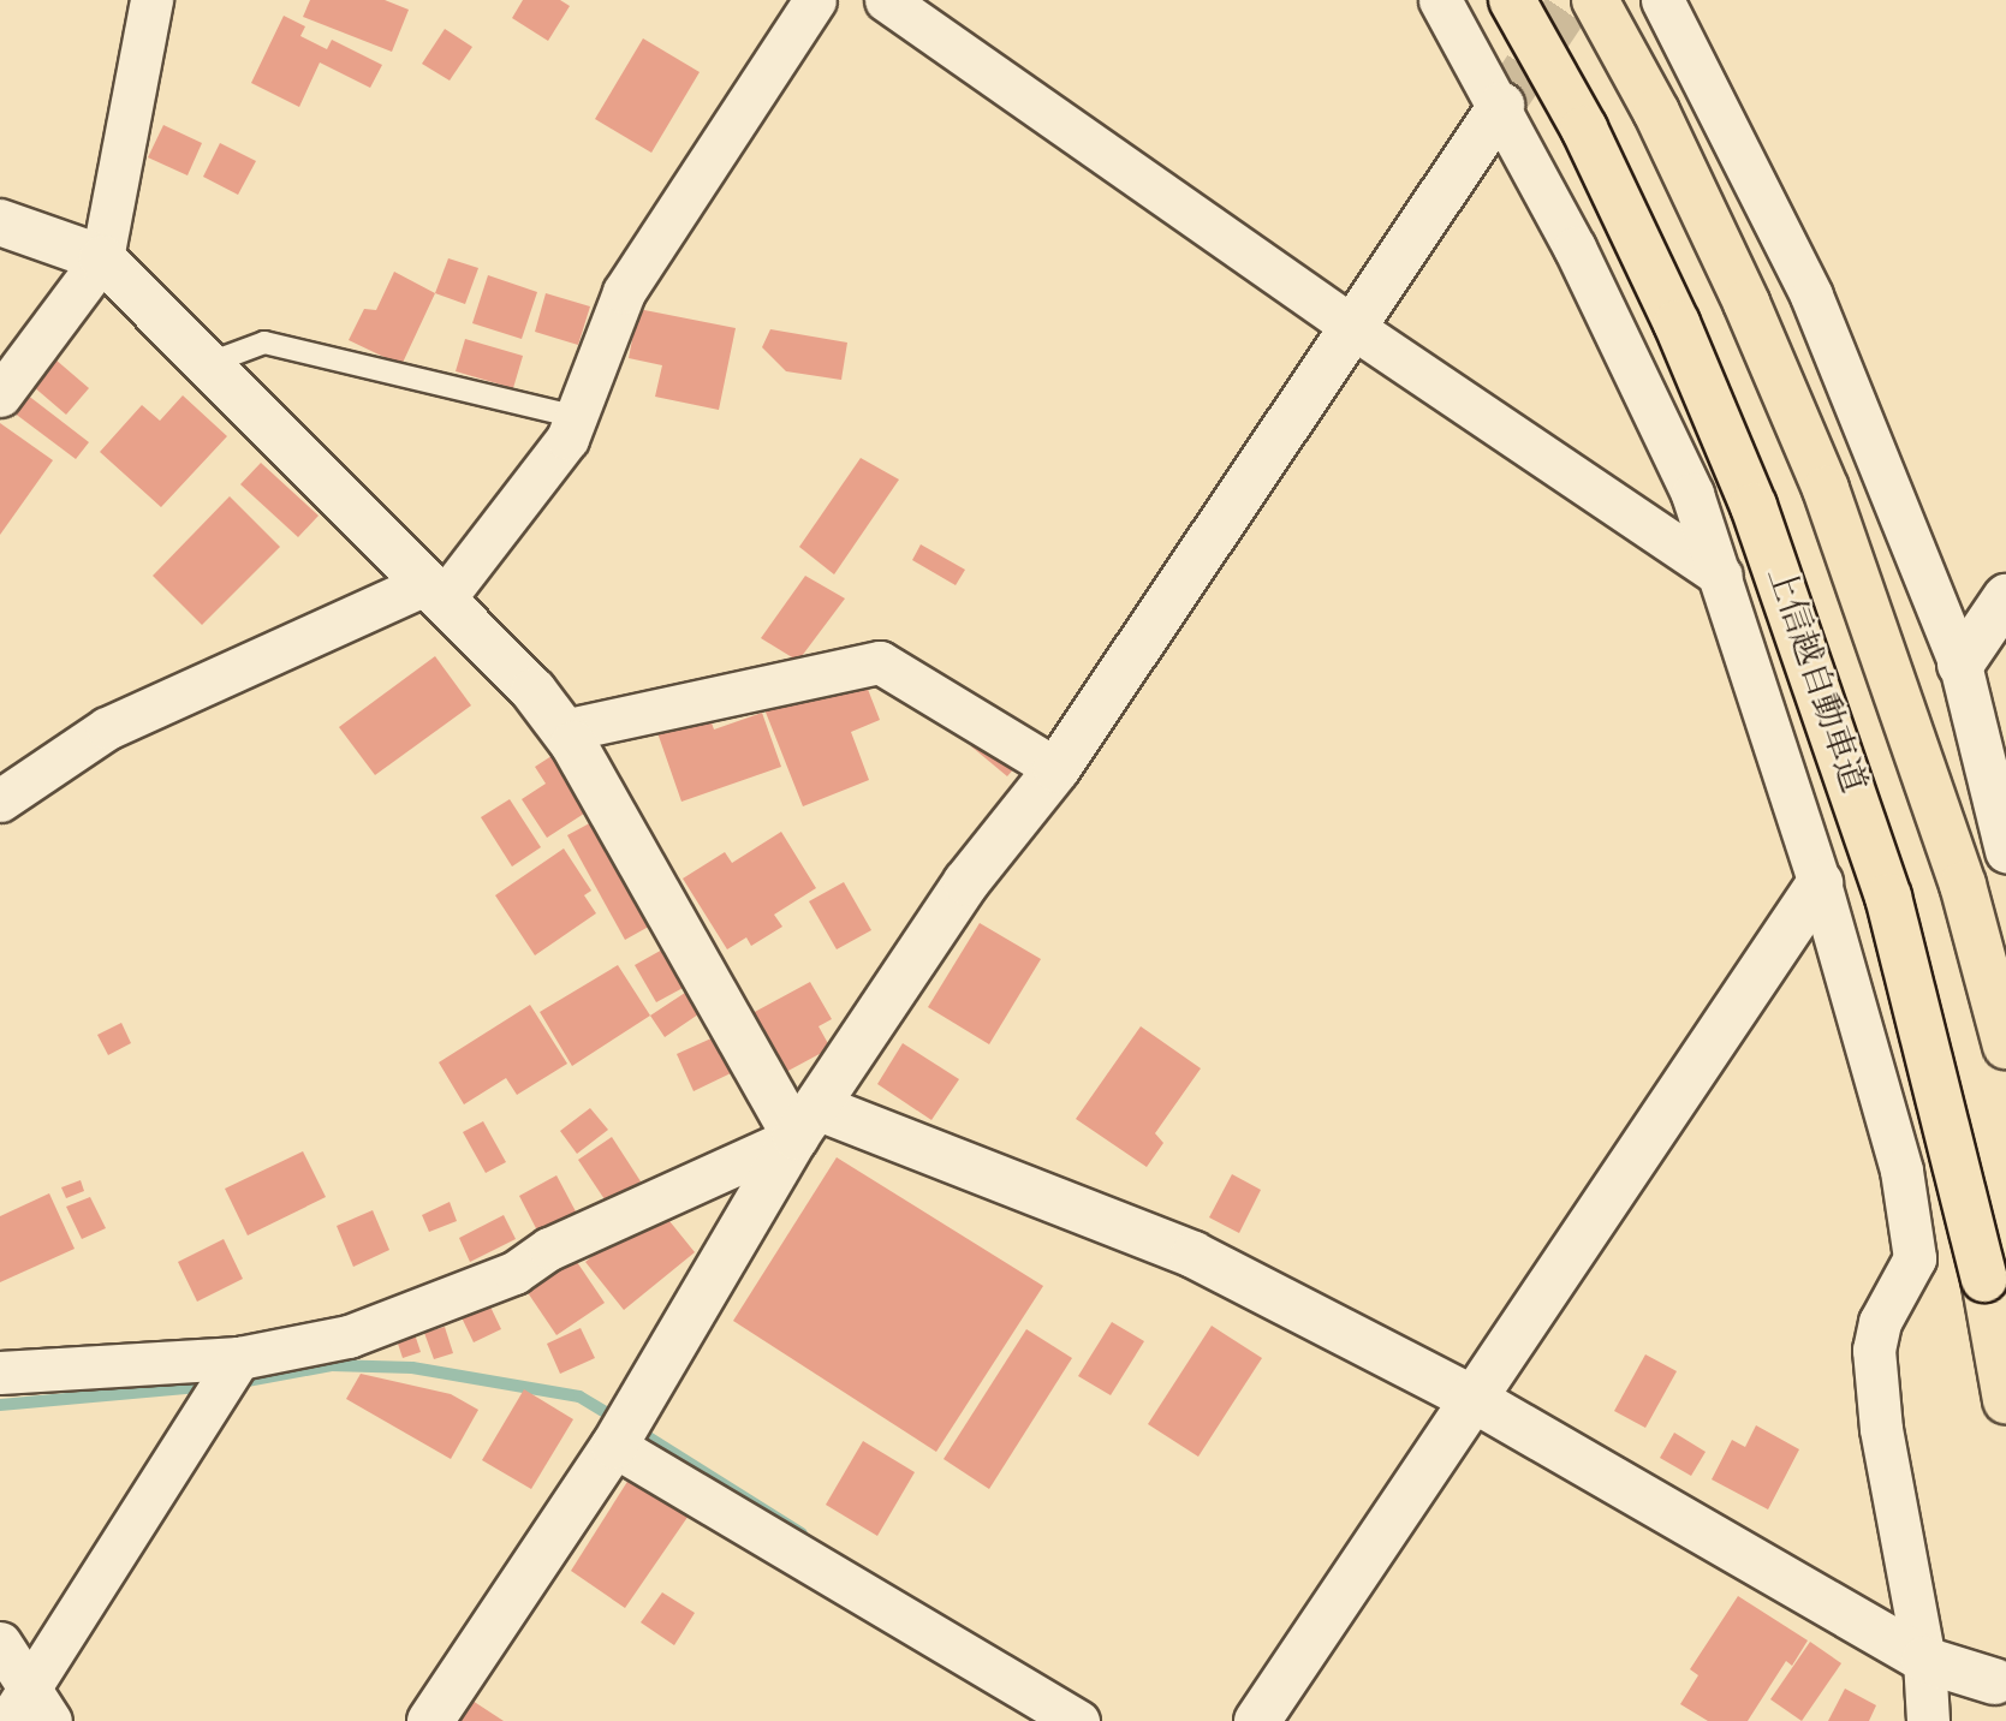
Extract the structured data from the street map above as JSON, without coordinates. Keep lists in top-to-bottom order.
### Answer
{
  "streets": {
    "highway": ["上信越自動車道"]
  }
}
